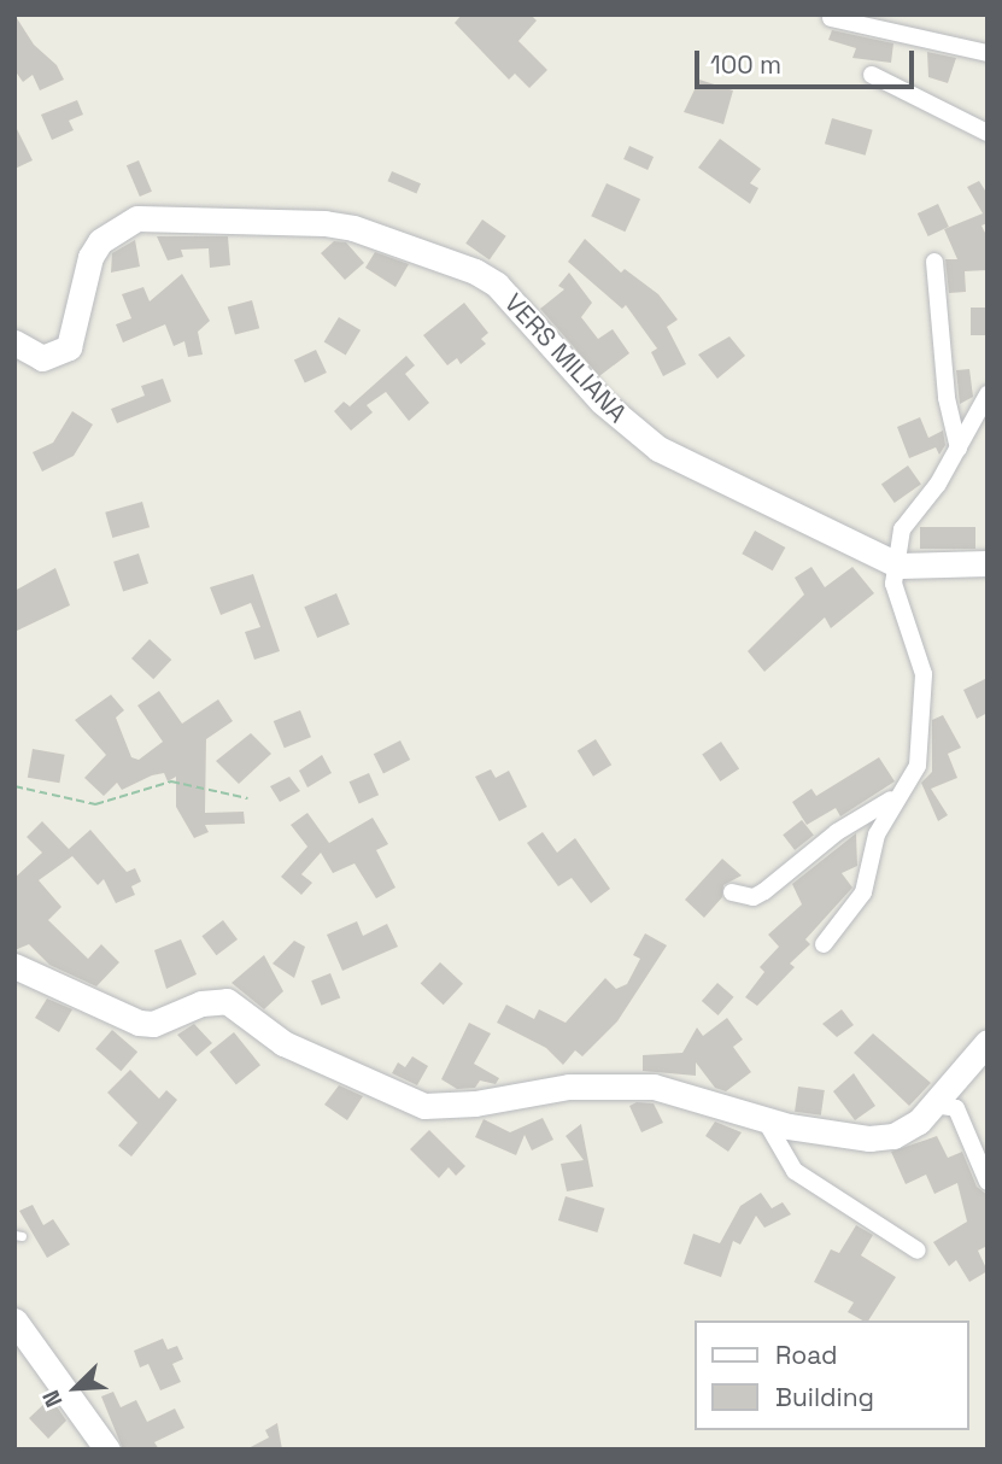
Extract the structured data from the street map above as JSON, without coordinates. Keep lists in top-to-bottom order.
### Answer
{
  "streets": {
    "main road": ["VERS MILIANA"]
  },
  "legend": ["Road", "Building"],
  "scale_bar": "100 m",
  "north": "bottom left"
}
